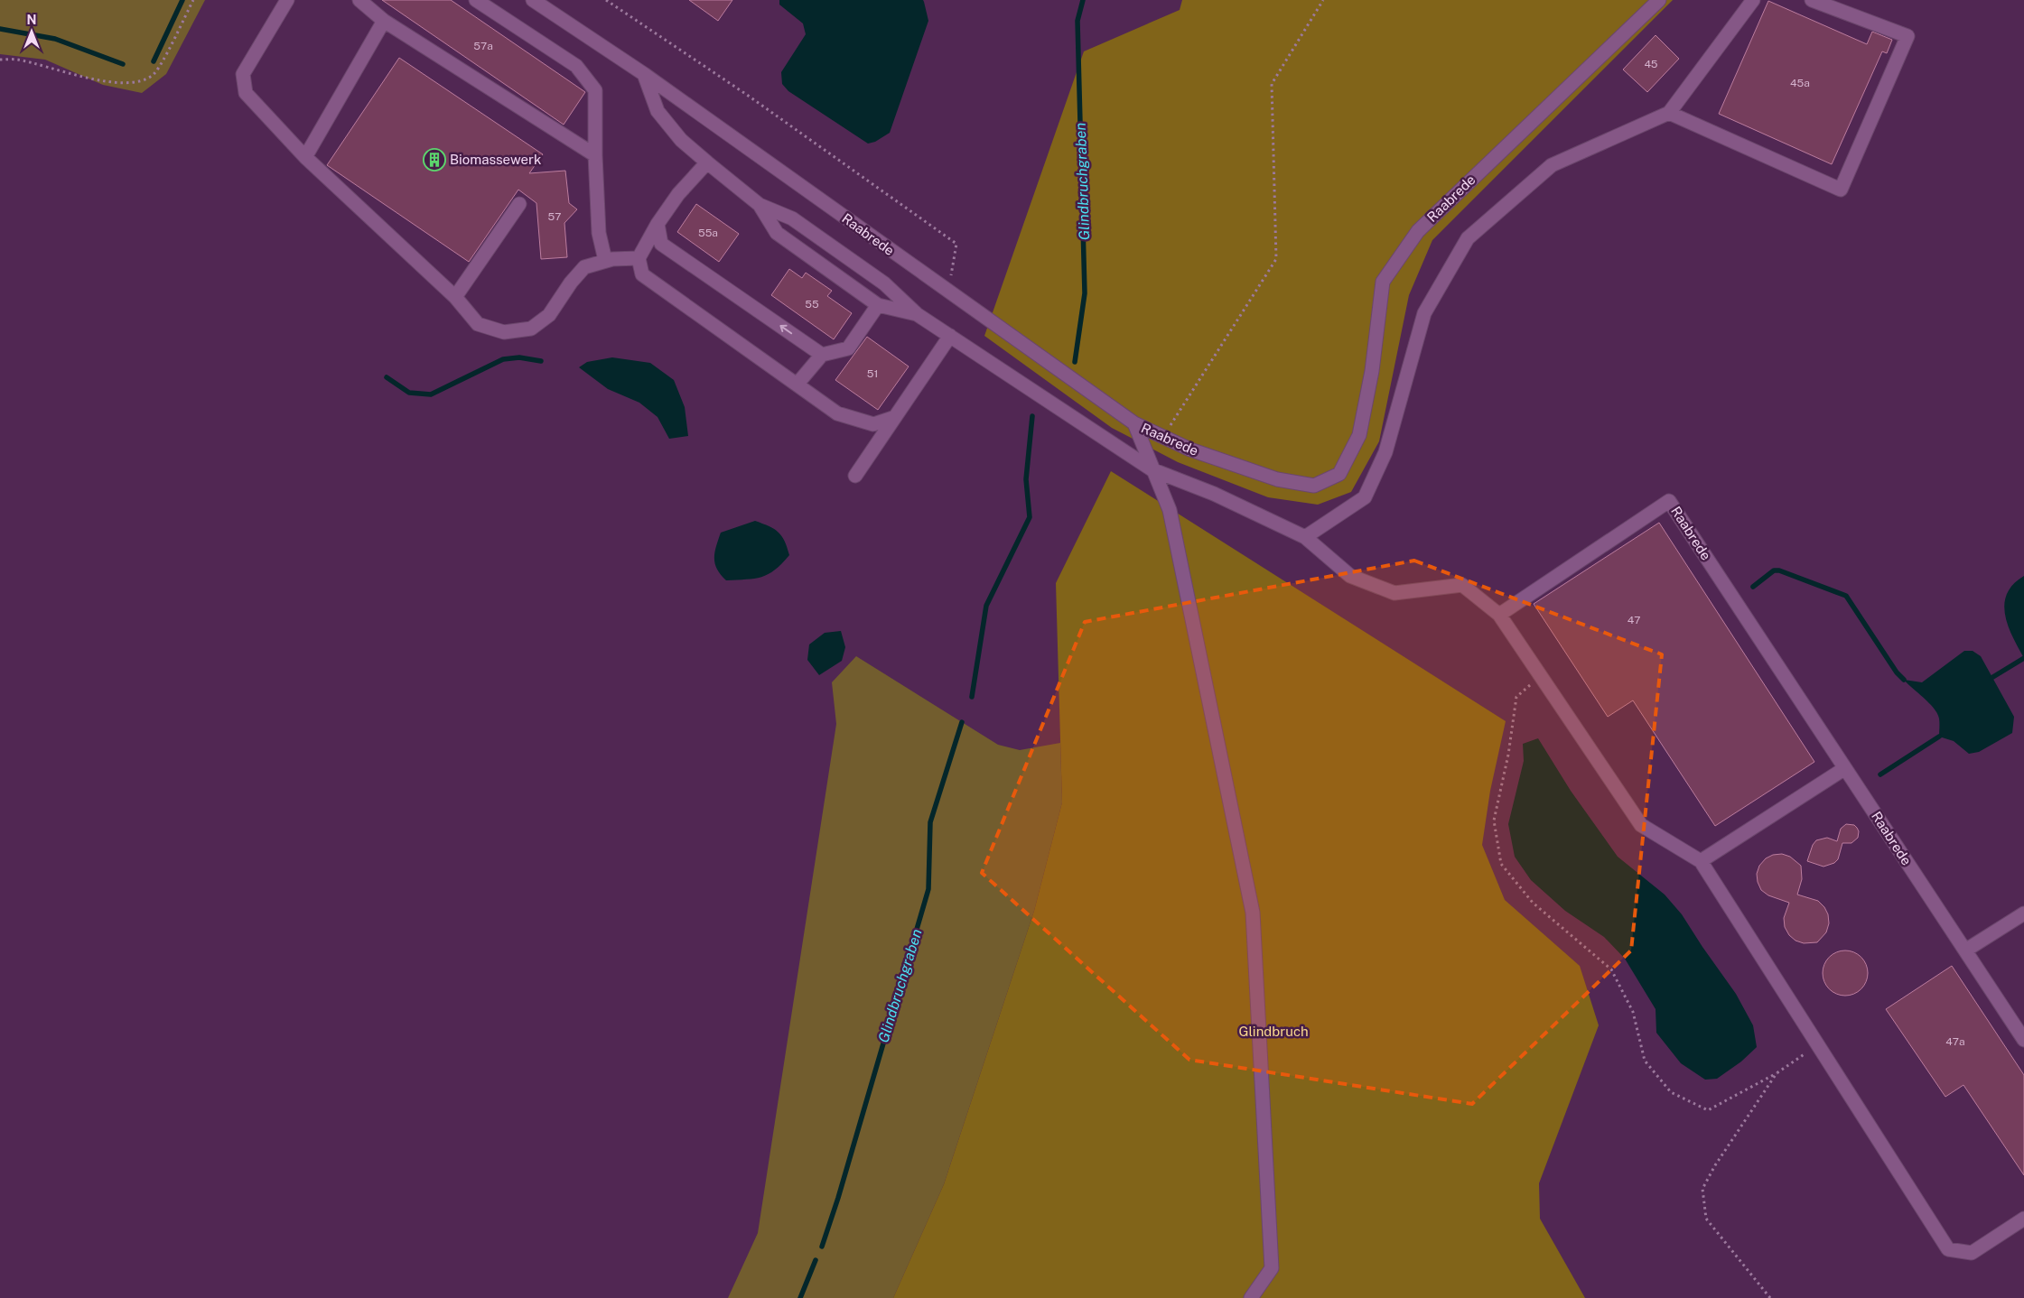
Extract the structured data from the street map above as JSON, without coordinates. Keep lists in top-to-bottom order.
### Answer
{
  "streets": {
    "street": ["Raabrede"]
  },
  "water": ["Glindbruchgraben"],
  "parks": ["Glindbruch"],
  "places": {
    "building": ["Biomassewerk"]
  },
  "house_numbers": [
    "57a",
    "45",
    "45a",
    "57",
    "55a",
    "55",
    "51",
    "47",
    "47a"
  ],
  "north": "top"
}
